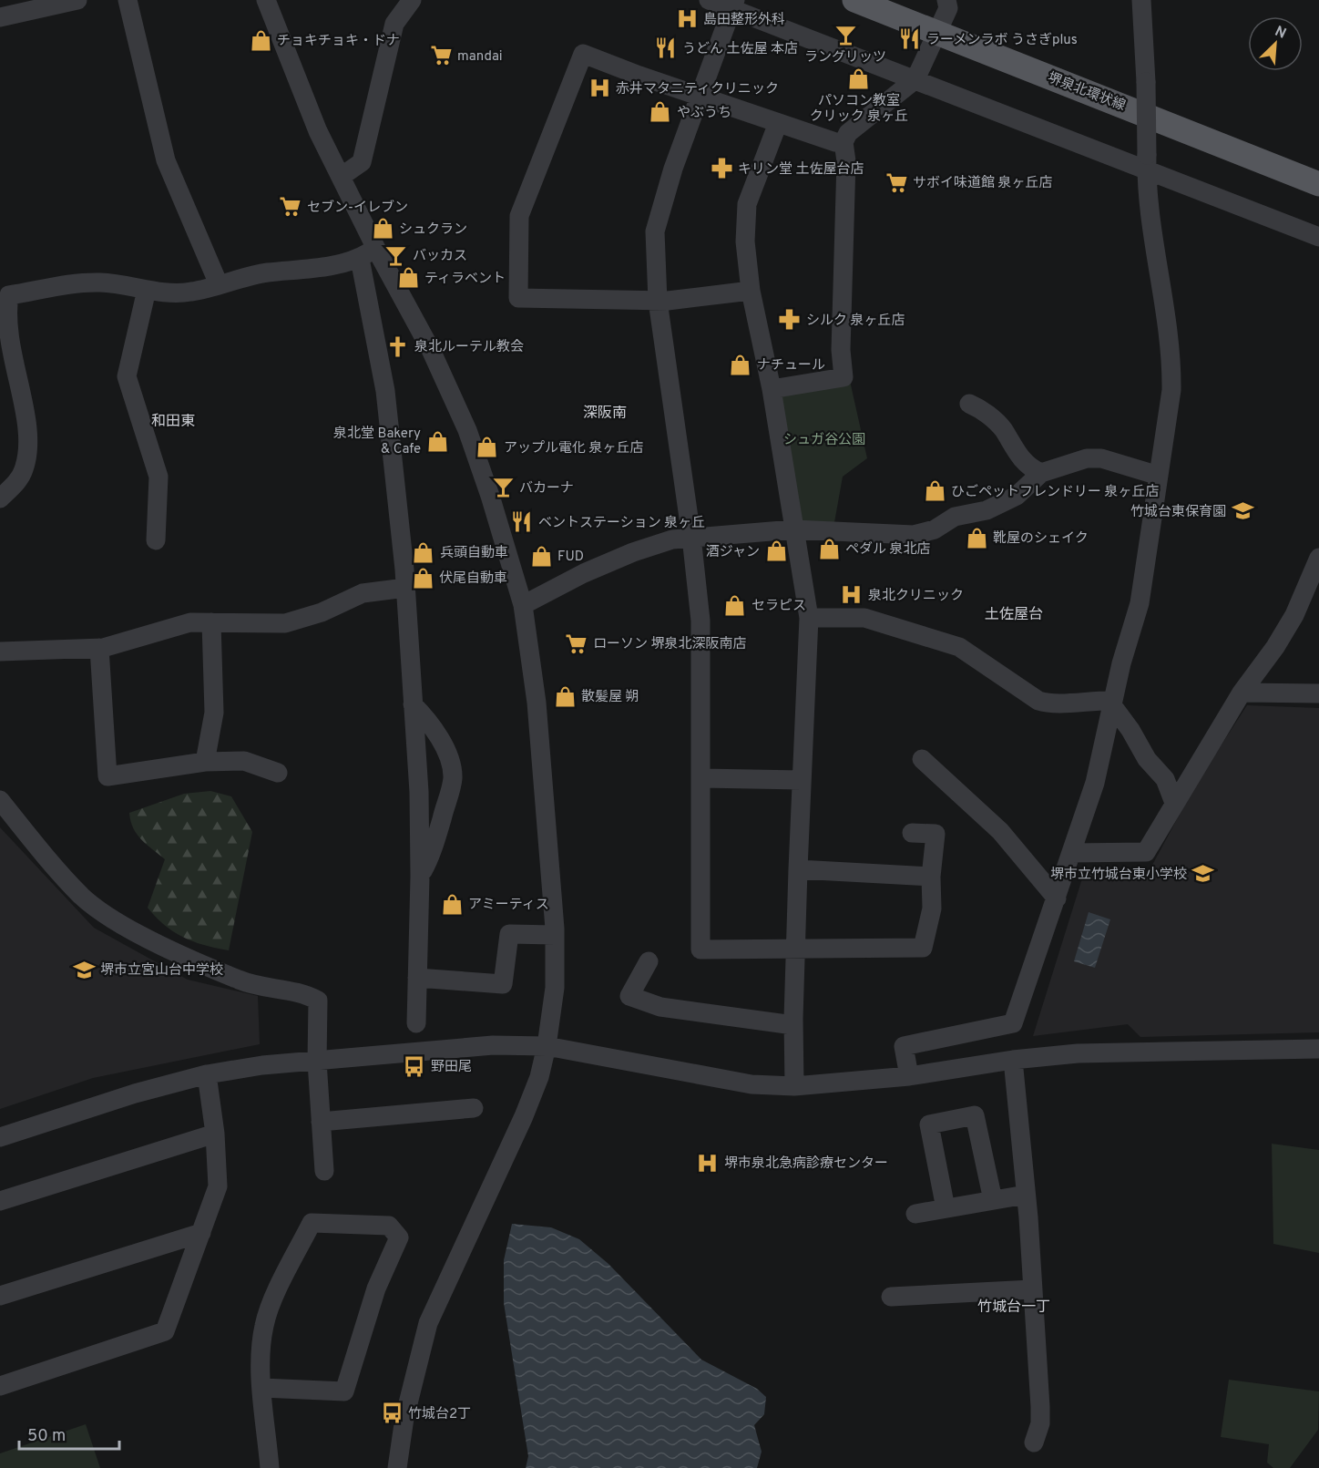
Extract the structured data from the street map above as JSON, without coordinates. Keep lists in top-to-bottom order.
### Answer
{
  "streets": {
    "main road": ["堺泉北環状線"]
  },
  "districts": [
    "深阪南",
    "和田東",
    "土佐屋台",
    "竹城台一丁"
  ],
  "parks": ["シュガ谷公園"],
  "places": {
    "hospital": [
      "島田整形外科",
      "赤井マタニティクリニック",
      "泉北クリニック",
      "堺市泉北急病診療センター"
    ],
    "bar": ["ラングリッツ", "バッカス", "バカーナ"],
    "restaurant": ["ラーメンラボ うさぎplus", "うどん 土佐屋 本店", "ベントステーション 泉ヶ丘"],
    "shop": [
      "チョキチョキ・ドナ",
      "パソコン教室 クリック 泉ヶ丘",
      "やぶうち",
      "シュクラン",
      "ティラベント",
      "ナチュール",
      "泉北堂 Bakery & Cafe",
      "アップル電化 泉ヶ丘店",
      "ひごペットフレンドリー 泉ヶ丘店",
      "靴屋のシェイク",
      "ペダル 泉北店",
      "酒ジャン",
      "兵頭自動車",
      "FUD",
      "伏尾自動車",
      "セラピス",
      "散髪屋 朔",
      "アミーティス"
    ],
    "supermarket": [
      "mandai",
      "サボイ味道館 泉ヶ丘店",
      "セブン-イレブン",
      "ローソン 堺泉北深阪南店"
    ],
    "pharmacy": ["キリン堂 土佐屋台店", "シルク 泉ヶ丘店"],
    "church": ["泉北ルーテル教会"],
    "school or university": ["竹城台東保育園", "堺市立竹城台東小学校", "堺市立宮山台中学校"],
    "bus stop": ["野田尾", "竹城台2丁"]
  },
  "scale_bar": "50 m",
  "north": "top right"
}
